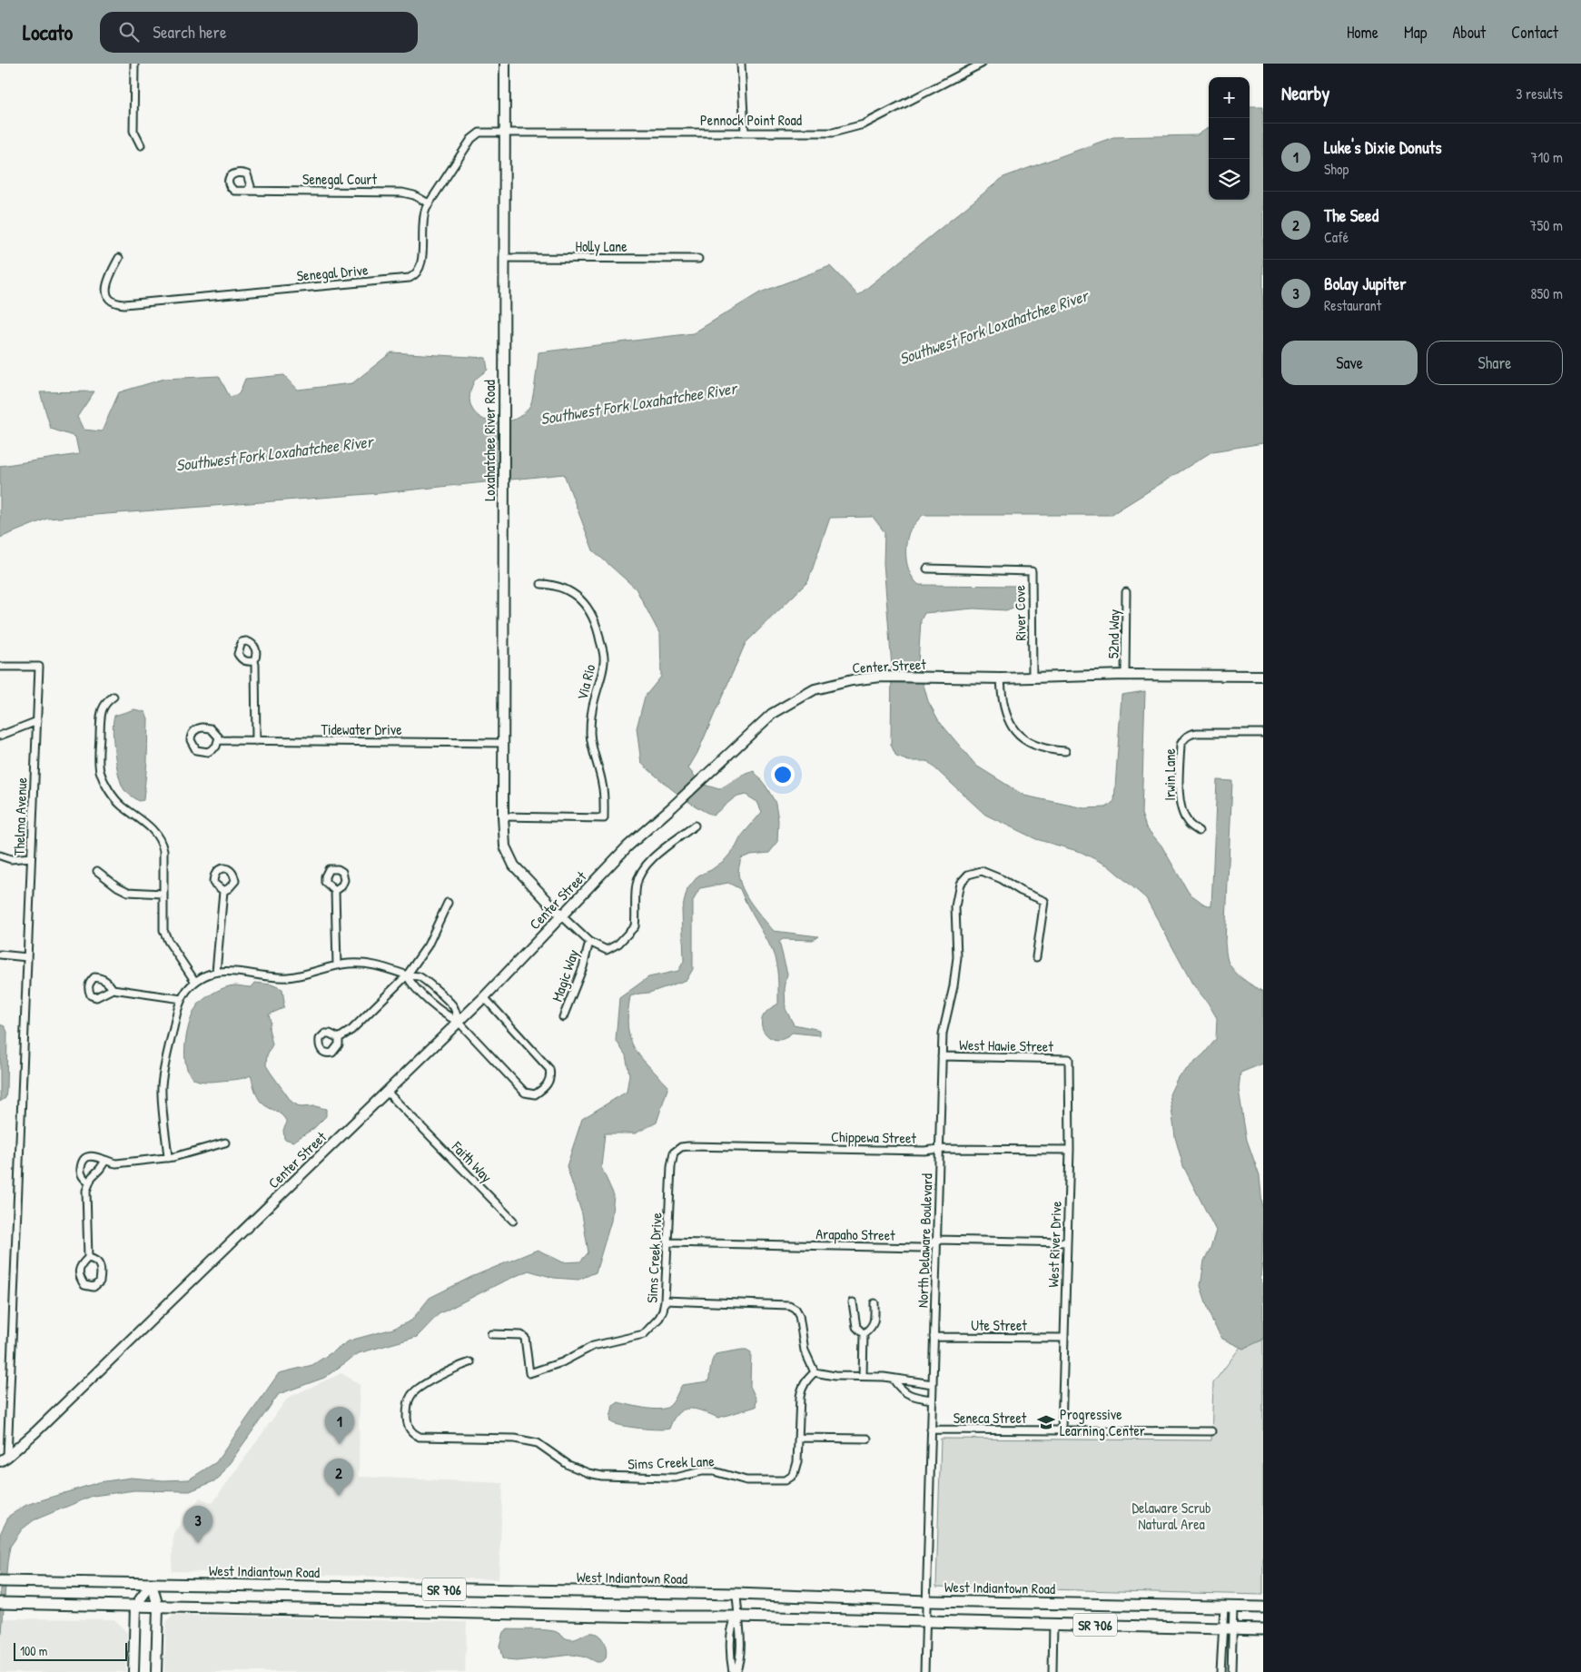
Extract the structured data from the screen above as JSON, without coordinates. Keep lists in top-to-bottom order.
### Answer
{
  "streets": {
    "main road": ["West Indiantown Road", "SR 706"],
    "street": [
      "Pennock Point Road",
      "Senegal Court",
      "Holly Lane",
      "Senegal Drive",
      "Loxahatchee River Road",
      "River Cove",
      "52nd Way",
      "Center Street",
      "Via Rio",
      "Tidewater Drive",
      "Irwin Lane",
      "Thelma Avenue",
      "Magic Way",
      "West Hawie Street",
      "Chippewa Street",
      "Faith Way",
      "Arapaho Street",
      "North Delaware Boulevard",
      "West River Drive",
      "Sims Creek Drive",
      "Ute Street",
      "Seneca Street",
      "Sims Creek Lane"
    ]
  },
  "crossings": [
    ["Pennock Point Road", "Senegal Drive"],
    ["Pennock Point Road", "Loxahatchee River Road"],
    ["Senegal Court", "Senegal Drive"],
    ["Holly Lane", "Loxahatchee River Road"],
    ["Senegal Drive", "Loxahatchee River Road"],
    ["Loxahatchee River Road", "Center Street"],
    ["Loxahatchee River Road", "Via Rio"],
    ["Loxahatchee River Road", "Tidewater Drive"],
    ["River Cove", "Center Street"],
    ["52nd Way", "Center Street"],
    ["Center Street", "Thelma Avenue"],
    ["Center Street", "Faith Way"],
    ["West Hawie Street", "North Delaware Boulevard"],
    ["West Hawie Street", "West River Drive"],
    ["Chippewa Street", "North Delaware Boulevard"],
    ["Chippewa Street", "West River Drive"],
    ["Chippewa Street", "Sims Creek Drive"],
    ["Arapaho Street", "North Delaware Boulevard"],
    ["Arapaho Street", "West River Drive"],
    ["Arapaho Street", "Sims Creek Drive"],
    ["North Delaware Boulevard", "Ute Street"],
    ["North Delaware Boulevard", "Seneca Street"],
    ["North Delaware Boulevard", "West Indiantown Road"],
    ["North Delaware Boulevard", "SR 706"],
    ["West River Drive", "Ute Street"],
    ["West River Drive", "Seneca Street"]
  ],
  "water": ["Southwest Fork Loxahatchee River"],
  "parks": ["Delaware Scrub Natural Area"],
  "places": {
    "school or university": ["Progressive Learning Center"]
  },
  "scale_bar": "100 m",
  "page": {
    "header": "Locato",
    "search": "Search here",
    "nav": [
      "Home",
      "Map",
      "About",
      "Contact"
    ],
    "heading": ["Nearby", "3 results"],
    "map_buttons": ["+", "−"],
    "list": [
      {
        "mark": "1",
        "name": "Luke's Dixie Donuts",
        "note": "Shop",
        "value": "710 m"
      },
      {
        "mark": "2",
        "name": "The Seed",
        "note": "Café",
        "value": "750 m"
      },
      {
        "mark": "3",
        "name": "Bolay Jupiter",
        "note": "Restaurant",
        "value": "850 m"
      }
    ],
    "buttons": ["Save", "Share"],
    "pins": ["1", "2", "3"],
    "scale": "100 m"
  }
}
